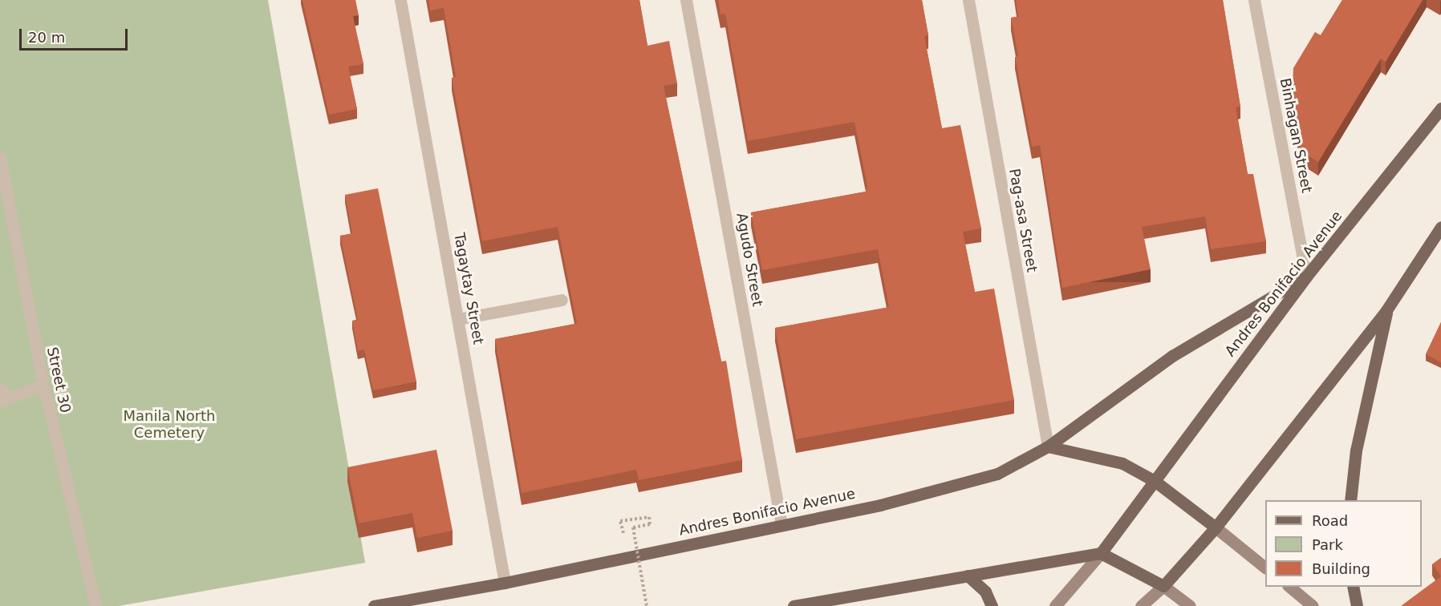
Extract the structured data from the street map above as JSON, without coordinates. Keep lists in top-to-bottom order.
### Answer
{
  "streets": {
    "main road": ["Andres Bonifacio Avenue"],
    "street": [
      "Binhagan Street",
      "Pag-asa Street",
      "Agudo Street",
      "Tagaytay Street",
      "Street 30"
    ]
  },
  "crossings": [
    ["Binhagan Street", "Andres Bonifacio Avenue"],
    ["Pag-asa Street", "Andres Bonifacio Avenue"],
    ["Agudo Street", "Andres Bonifacio Avenue"],
    ["Andres Bonifacio Avenue", "Tagaytay Street"]
  ],
  "parks": ["Manila North Cemetery"],
  "legend": ["Road", "Park", "Building"],
  "scale_bar": "20 m"
}
